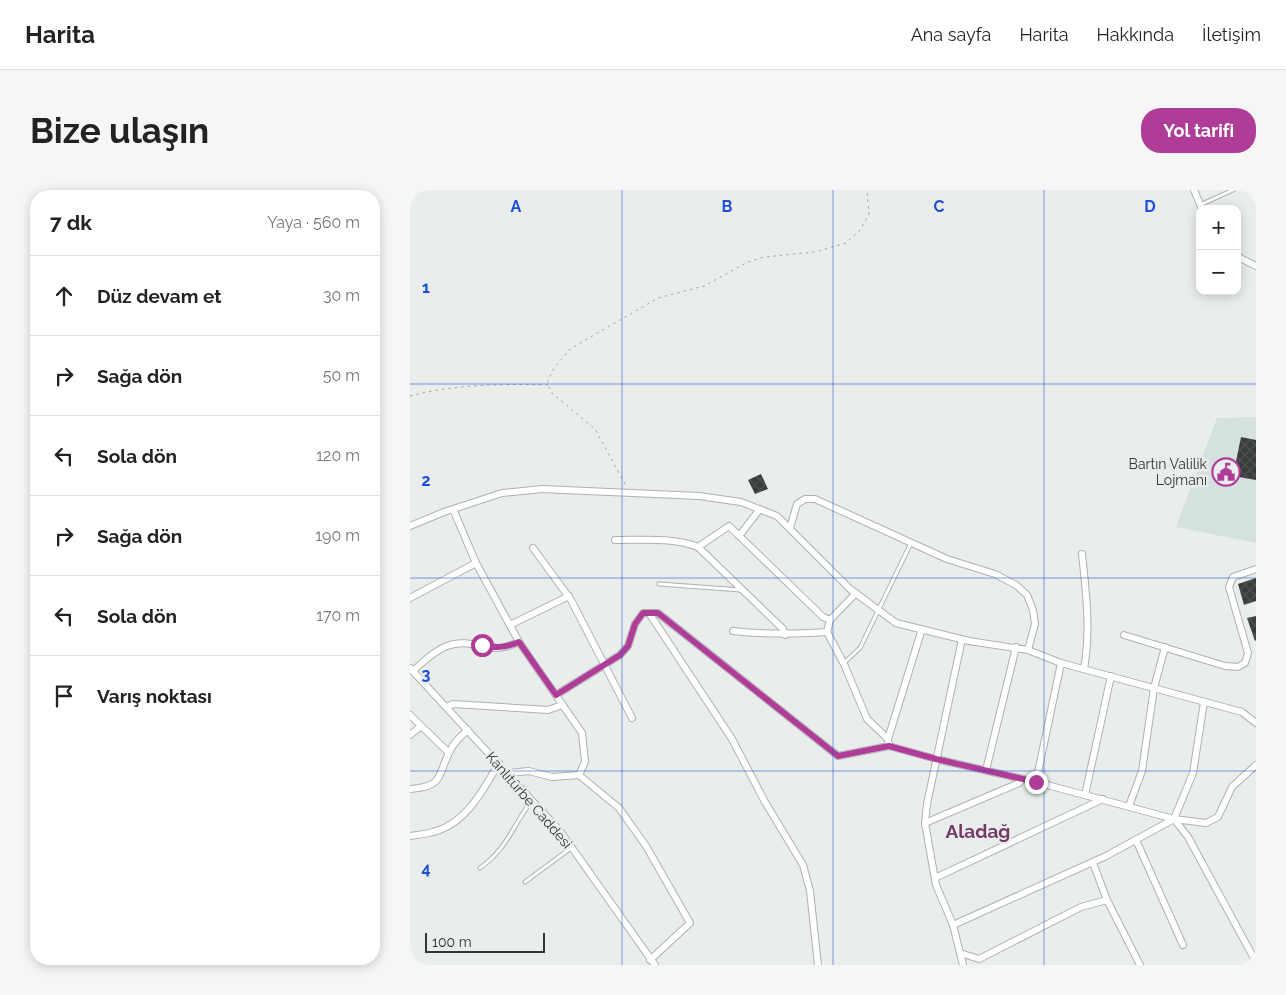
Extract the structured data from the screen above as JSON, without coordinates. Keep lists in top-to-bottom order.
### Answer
{
  "streets": {
    "street": ["Kanlıtürbe Caddesi"]
  },
  "districts": ["Aladağ"],
  "places": {
    "public building": ["Bartın Valilik Lojmanı"]
  },
  "scale_bar": "100 m",
  "page": {
    "header": "Harita",
    "nav": [
      "Ana sayfa",
      "Harita",
      "Hakkında",
      "İletişim"
    ],
    "buttons": "Yol tarifi",
    "title": "Bize ulaşın",
    "heading": ["7 dk", "Yaya · 560 m"],
    "map_buttons": ["+", "−"],
    "list": [
      ["Düz devam et", "30 m"],
      ["Sağa dön", "50 m"],
      ["Sola dön", "120 m"],
      ["Sağa dön", "190 m"],
      ["Sola dön", "170 m"],
      "Varış noktası"
    ],
    "scale": "100 m"
  },
  "grid": {
    "columns": [
      "A",
      "B",
      "C",
      "D"
    ],
    "rows": [
      "1",
      "2",
      "3",
      "4"
    ]
  }
}
